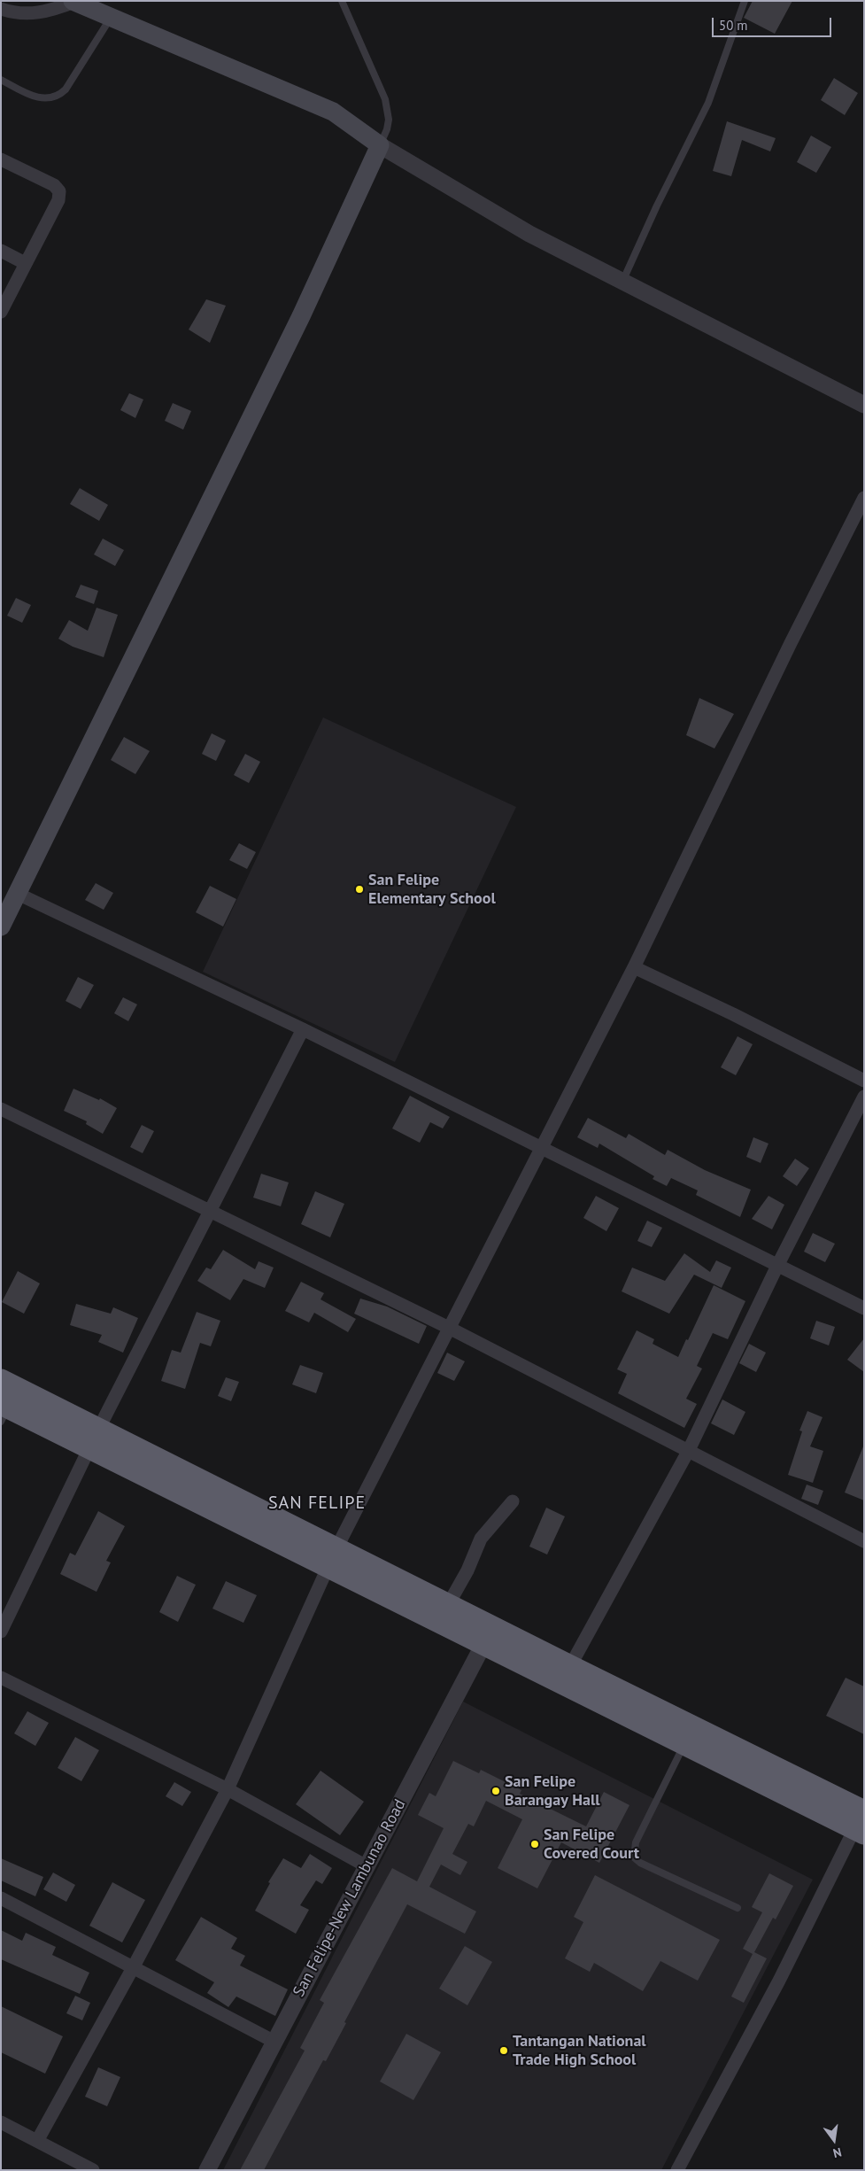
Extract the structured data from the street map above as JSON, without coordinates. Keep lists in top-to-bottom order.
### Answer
{
  "streets": {
    "street": ["San Felipe-New Lambunao Road"]
  },
  "districts": ["SAN FELIPE"],
  "places": [
    "San Felipe Elementary School",
    "San Felipe Barangay Hall",
    "San Felipe Covered Court",
    "Tantangan National Trade High School"
  ],
  "scale_bar": "50 m",
  "north": "bottom"
}
